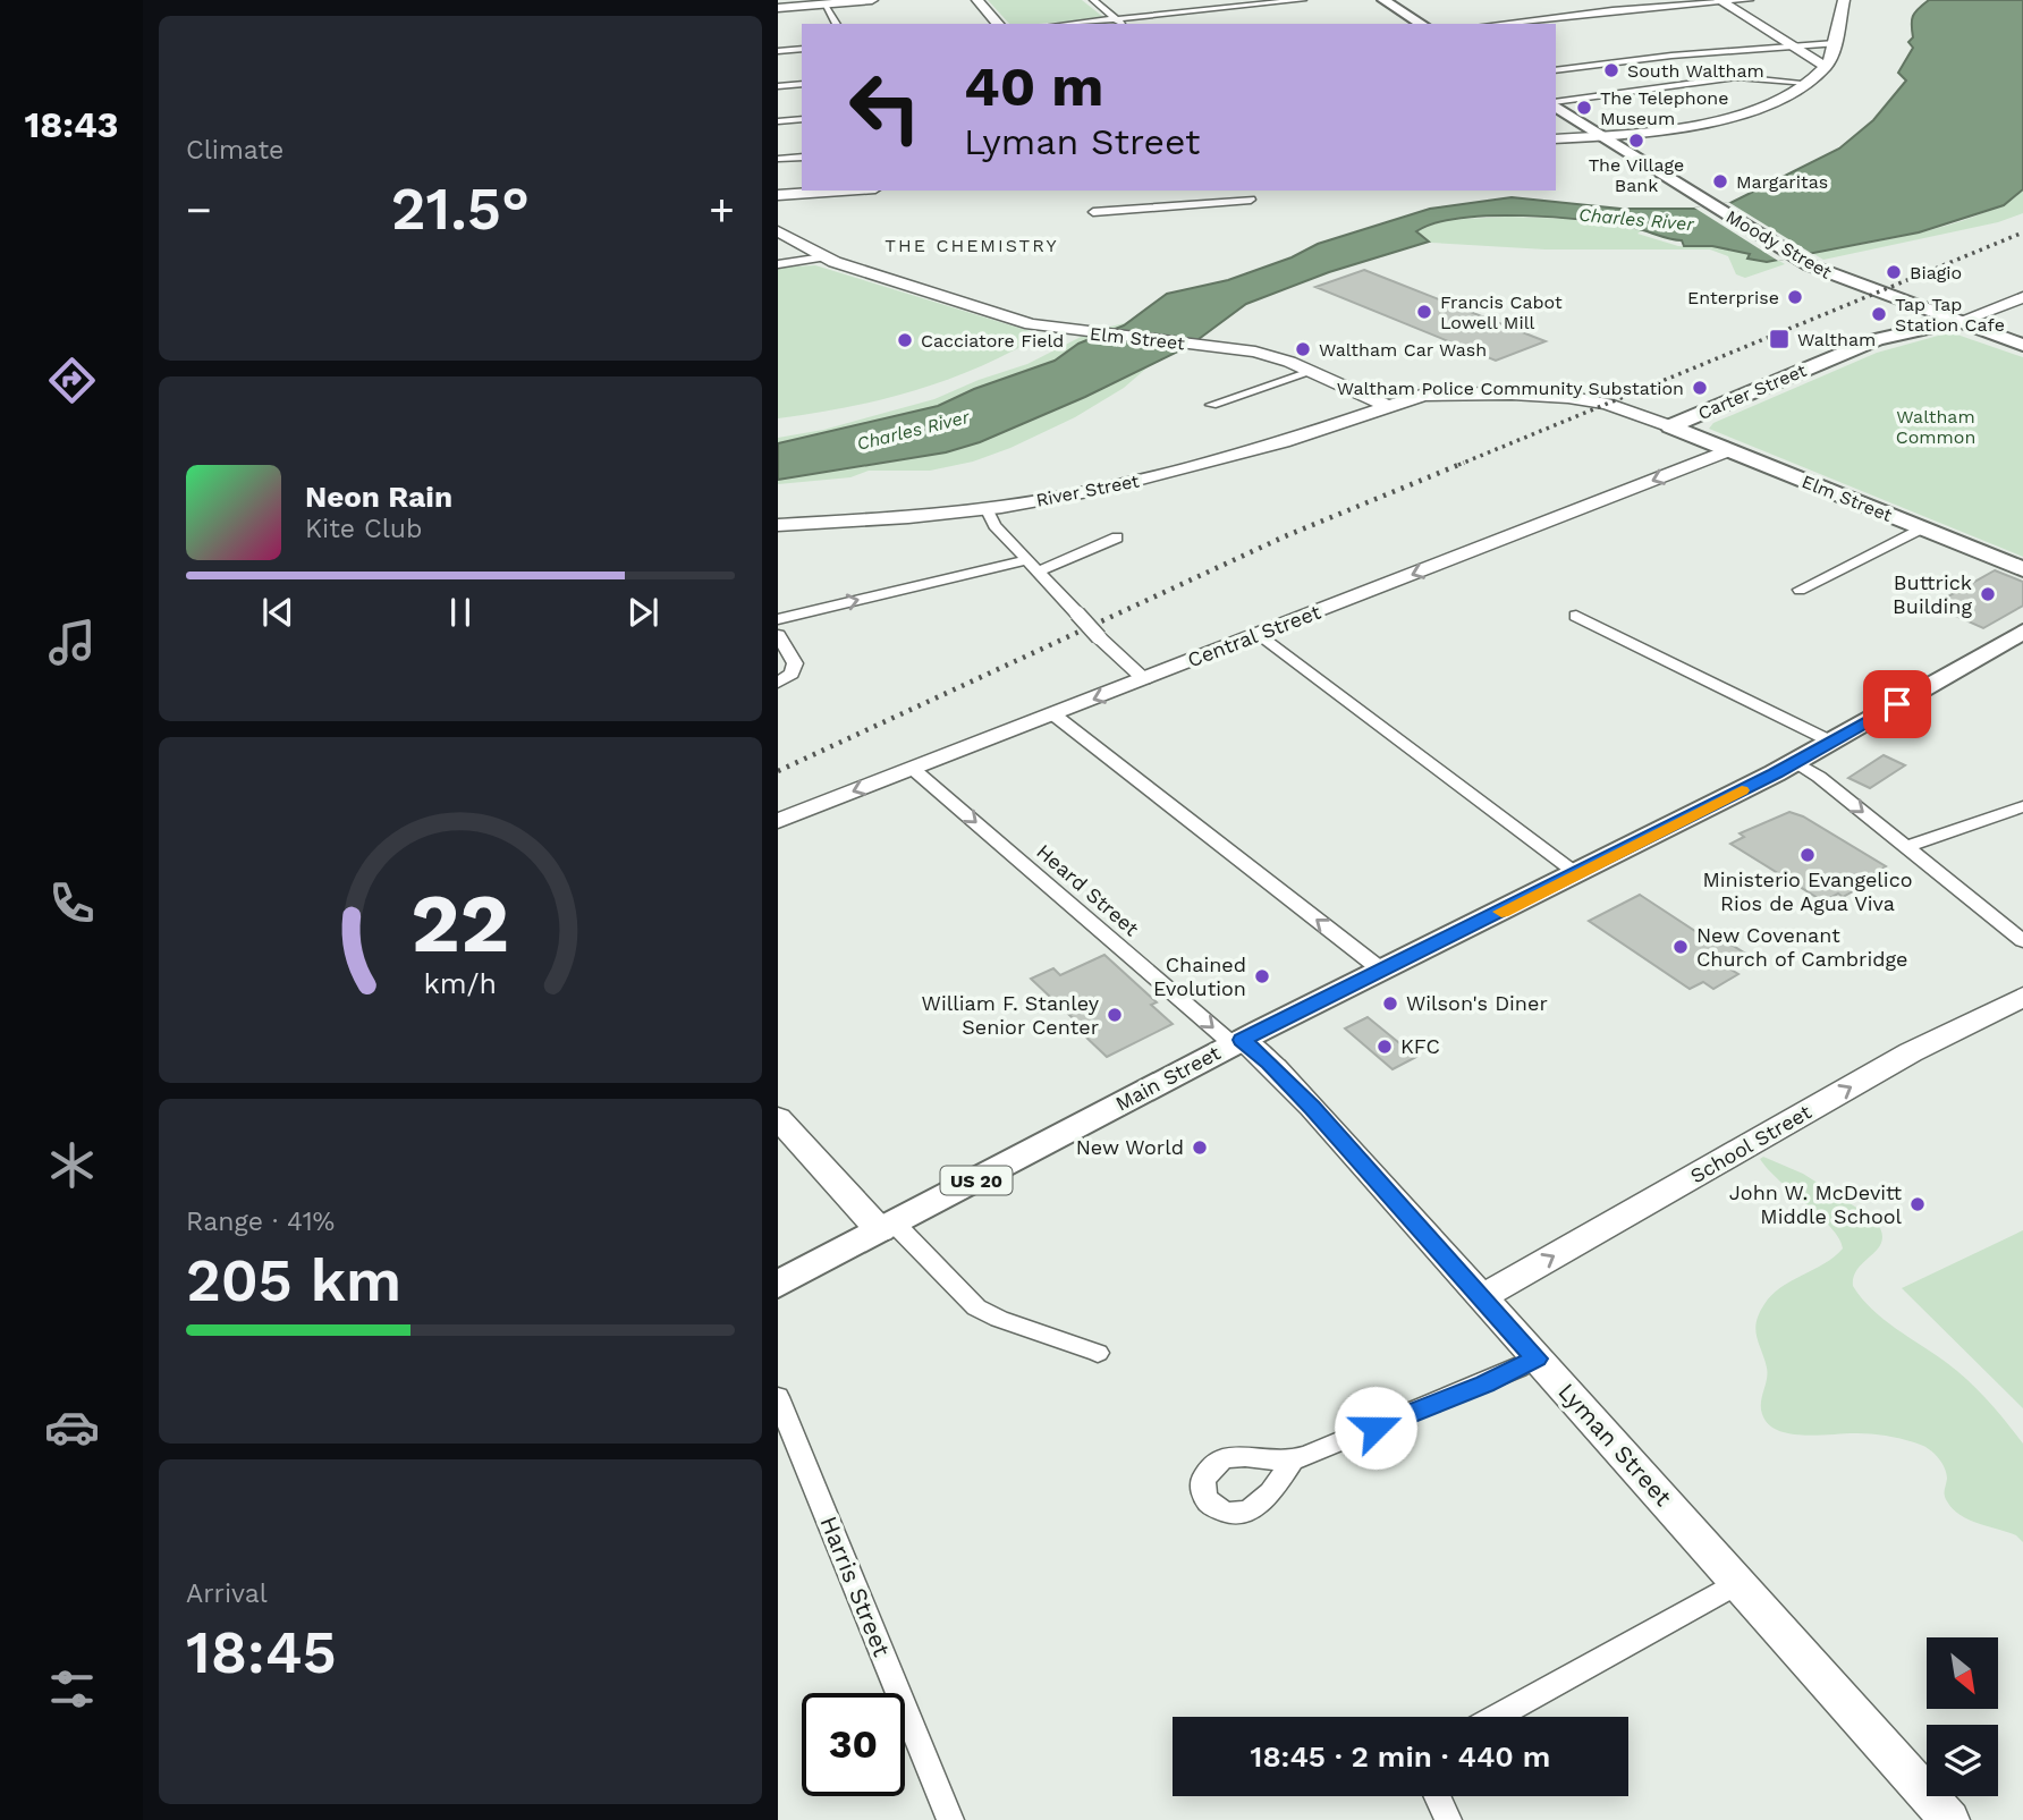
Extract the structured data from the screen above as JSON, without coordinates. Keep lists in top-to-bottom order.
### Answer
{
  "streets": {
    "main road": [
      "Moody Street",
      "Elm Street",
      "Carter Street",
      "Main Street",
      "US 20"
    ],
    "street": [
      "River Street",
      "Central Street",
      "Heard Street",
      "School Street",
      "Lyman Street",
      "Harris Street"
    ]
  },
  "crossings": [
    ["Moody Street", "Carter Street"],
    ["Elm Street", "Carter Street"],
    ["Elm Street", "River Street"],
    ["Elm Street", "Central Street"],
    ["Central Street", "Heard Street"],
    ["Heard Street", "Main Street"],
    ["Heard Street", "Lyman Street"],
    ["Main Street", "Lyman Street"],
    ["School Street", "Lyman Street"]
  ],
  "one_way": ["School Street"],
  "districts": ["THE CHEMISTRY"],
  "water": ["Charles River"],
  "parks": ["Waltham Common"],
  "places": {
    "other": [
      "South Waltham",
      "The Telephone Museum",
      "The Village Bank",
      "Margaritas",
      "Biagio",
      "Enterprise",
      "Francis Cabot Lowell Mill",
      "Tap Tap Station Cafe",
      "Cacciatore Field",
      "Waltham Car Wash",
      "Waltham Police Community Substation",
      "Buttrick Building",
      "Ministerio Evangelico Rios de Agua Viva",
      "New Covenant Church of Cambridge",
      "Chained Evolution",
      "Wilson's Diner",
      "William F. Stanley Senior Center",
      "KFC",
      "New World",
      "John W. McDevitt Middle School"
    ],
    "transit": ["Waltham"]
  },
  "north": "bottom right",
  "page": {
    "tabs": "18:43",
    "tile": [
      "Climate",
      ["Range · 41%", "205 km"],
      ["Arrival", "18:45"]
    ],
    "turn": ["40 m", "Lyman Street"],
    "heat": ["−", "21.5°", "+"],
    "song": ["Neon Rain", "Kite Club"],
    "limit": "30",
    "trip": "18:45 · 2 min · 440 m",
    "gauge": ["22", "km/h"]
  }
}
